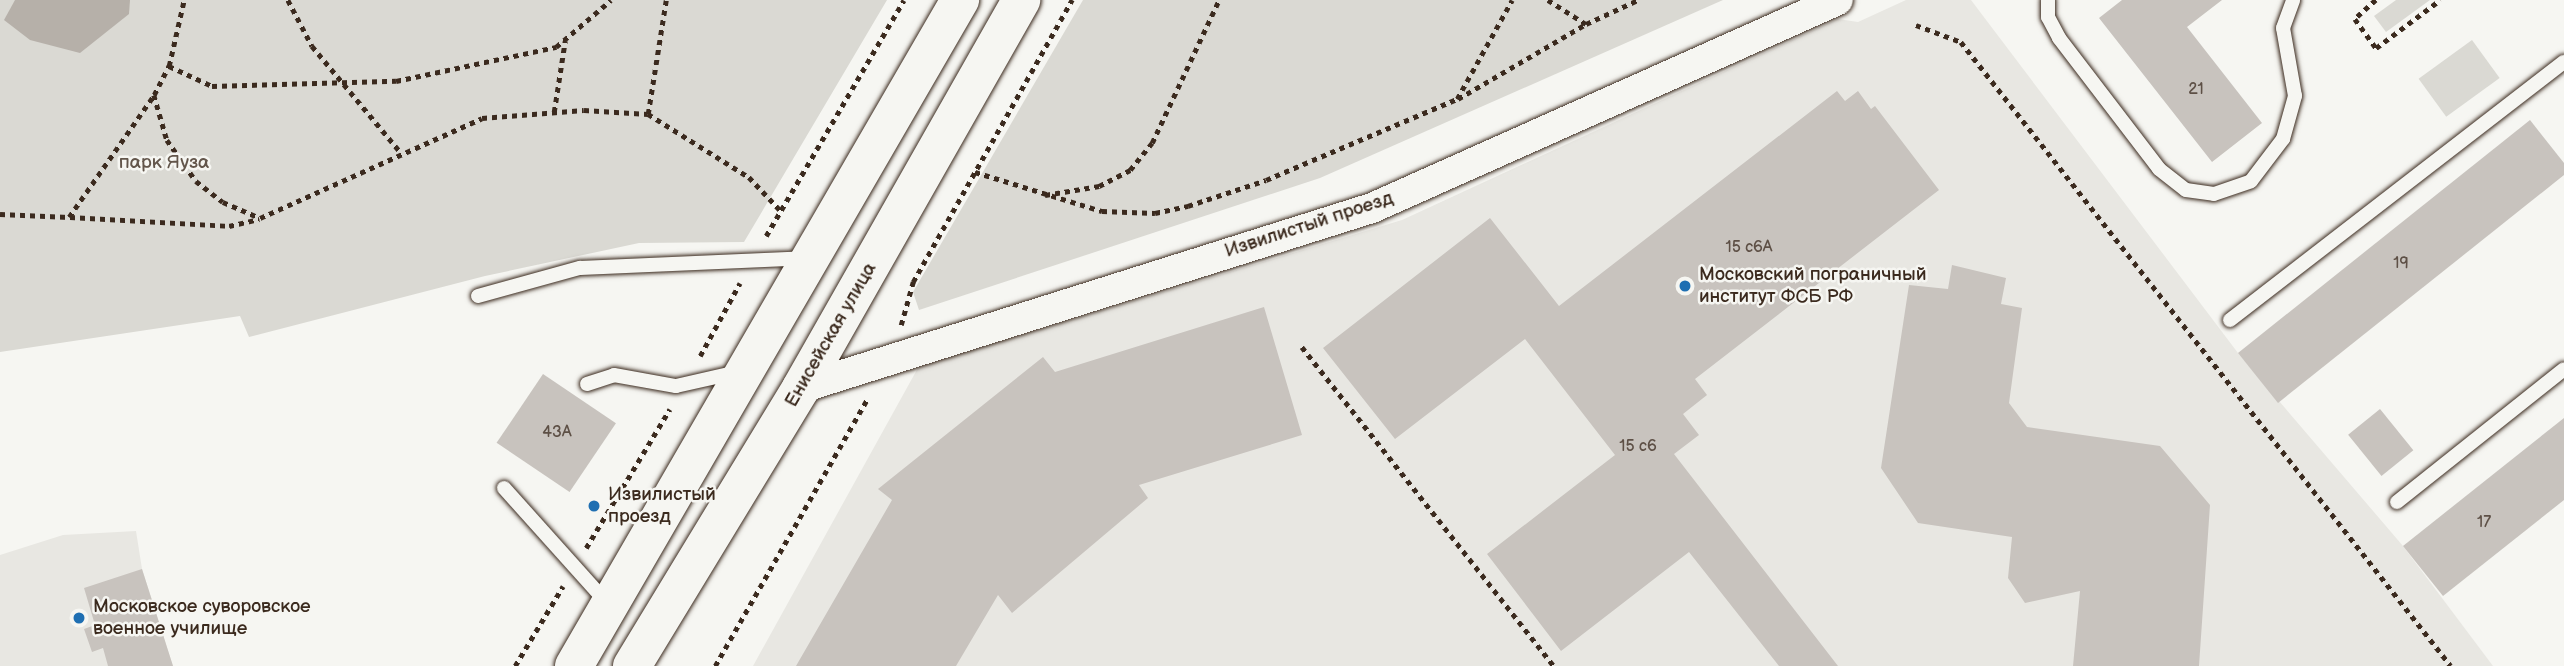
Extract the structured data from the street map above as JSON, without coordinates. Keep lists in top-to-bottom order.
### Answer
{
  "streets": {
    "main road": ["Енисейская улица"],
    "street": ["Извилистый проезд"]
  },
  "crossings": [
    ["Извилистый проезд", "Енисейская улица"]
  ],
  "parks": ["парк Яуза"],
  "places": ["Московский пограничный институт ФСБ РФ", "Извилистый проезд", "Московское суворовское военное училище"],
  "house_numbers": [
    "21",
    "15 с6А",
    "19",
    "43А",
    "15 с6",
    "17"
  ]
}
